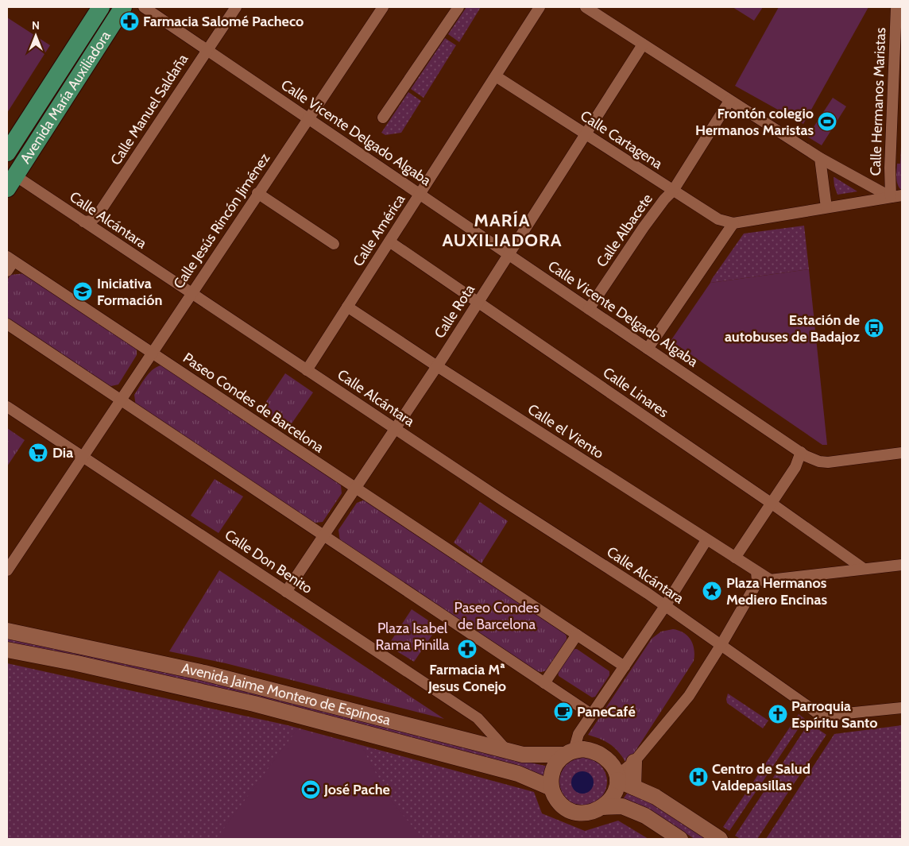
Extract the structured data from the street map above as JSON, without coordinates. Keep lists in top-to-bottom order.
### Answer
{
  "streets": {
    "main road": ["Avenida María Auxiliadora", "Avenida Jaime Montero de Espinosa"],
    "street": [
      "Calle Hermanos Maristas",
      "Calle Manuel Saldaña",
      "Calle Vicente Delgado Algaba",
      "Calle Cartagena",
      "Calle Alcántara",
      "Calle Jesús Rincón Jiménez",
      "Calle América",
      "Calle Albacete",
      "Calle Rota",
      "Calle Linares",
      "Paseo Condes de Barcelona",
      "Calle el Viento",
      "Calle Don Benito"
    ]
  },
  "crossings": [
    ["Avenida María Auxiliadora", "Calle Alcántara"],
    ["Calle Manuel Saldaña", "Calle Vicente Delgado Algaba"],
    ["Calle Manuel Saldaña", "Calle Alcántara"],
    ["Calle Vicente Delgado Algaba", "Calle Jesús Rincón Jiménez"],
    ["Calle Vicente Delgado Algaba", "Calle América"],
    ["Calle Vicente Delgado Algaba", "Calle Albacete"],
    ["Calle Vicente Delgado Algaba", "Calle Rota"],
    ["Calle Cartagena", "Calle América"],
    ["Calle Cartagena", "Calle Albacete"],
    ["Calle Cartagena", "Calle Rota"],
    ["Calle Alcántara", "Calle Jesús Rincón Jiménez"],
    ["Calle Alcántara", "Calle América"],
    ["Calle Alcántara", "Calle Rota"],
    ["Calle Jesús Rincón Jiménez", "Paseo Condes de Barcelona"],
    ["Calle Jesús Rincón Jiménez", "Calle Don Benito"],
    ["Calle América", "Calle Linares"],
    ["Calle América", "Calle el Viento"],
    ["Calle Rota", "Calle Linares"],
    ["Calle Rota", "Paseo Condes de Barcelona"],
    ["Calle Rota", "Calle el Viento"],
    ["Calle Rota", "Calle Don Benito"],
    ["Calle Linares", "Calle el Viento"],
    ["Calle Don Benito", "Avenida Jaime Montero de Espinosa"]
  ],
  "districts": ["MARÍA AUXILIADORA"],
  "parks": ["Paseo Condes de Barcelona", "Plaza Isabel Rama Pinilla"],
  "places": {
    "pharmacy": ["Farmacia Salomé Pacheco", "Farmacia Mª Jesus Conejo"],
    "sports": ["Frontón colegio Hermanos Maristas", "José Pache"],
    "school or university": ["Iniciativa Formación"],
    "bus stop": ["Estación de autobuses de Badajoz"],
    "supermarket": ["Dia"],
    "place": ["Plaza Hermanos Mediero Encinas"],
    "cafe": ["PaneCafé"],
    "church": ["Parroquia Espíritu Santo"],
    "hospital": ["Centro de Salud Valdepasillas"]
  },
  "north": "top"
}
